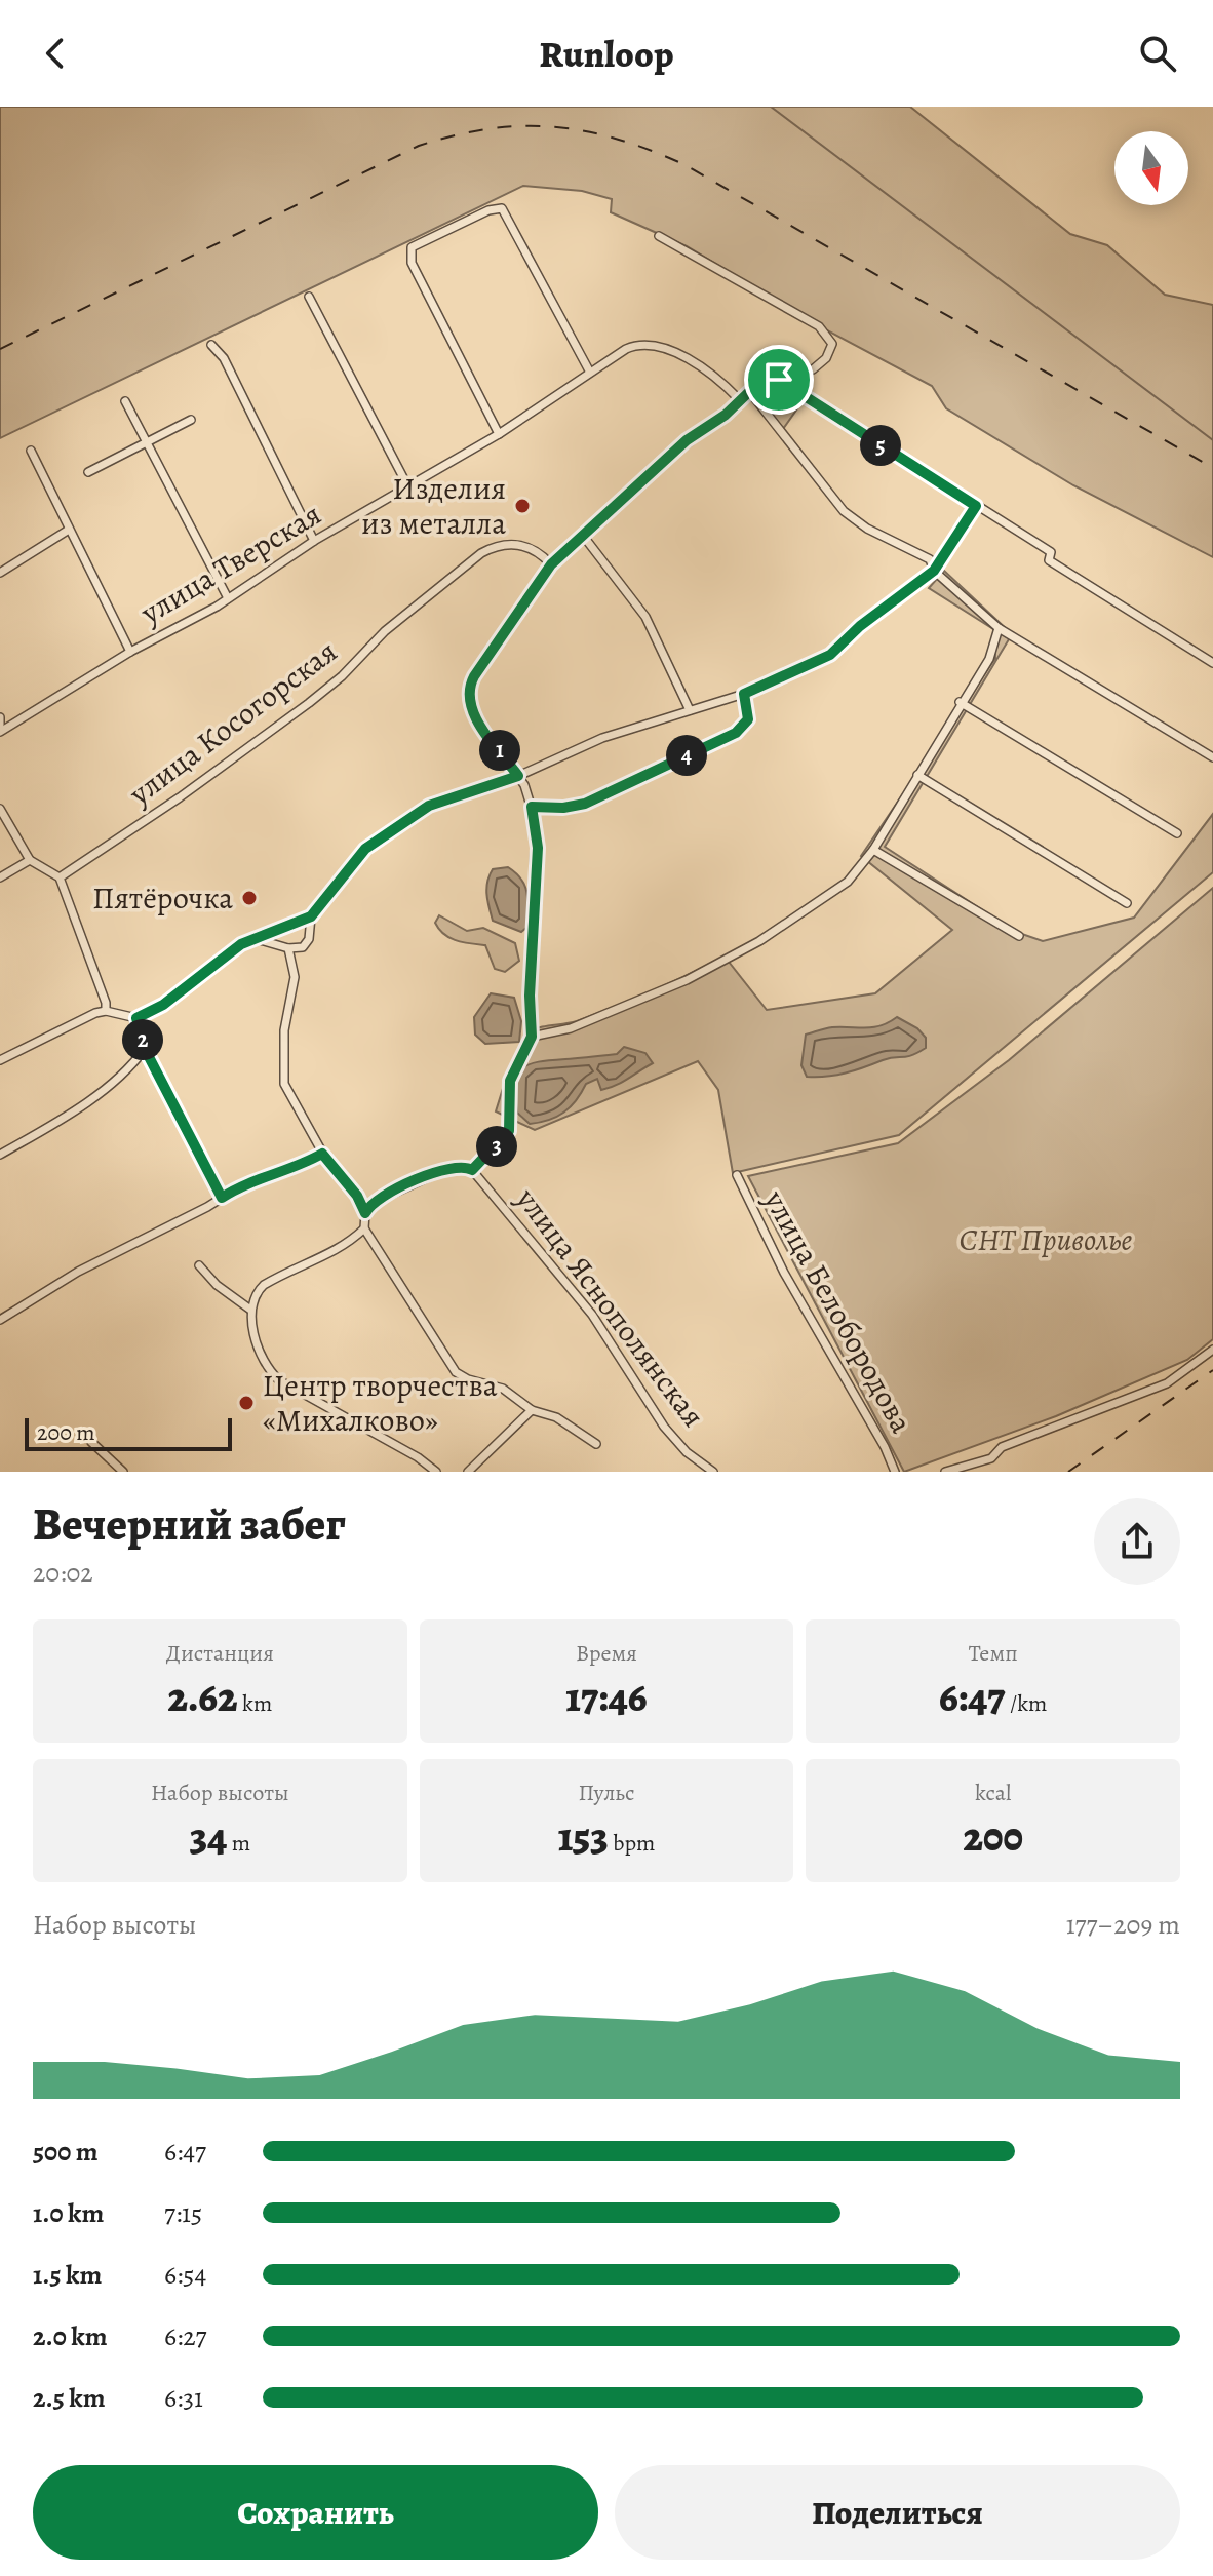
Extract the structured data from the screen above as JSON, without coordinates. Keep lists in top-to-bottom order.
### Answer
{
  "streets": {
    "street": [
      "улица Тверская",
      "улица Косогорская",
      "улица Яснополянская",
      "улица Белобородова"
    ]
  },
  "parks": ["СНТ Приволье"],
  "places": ["Изделия из металла", "Пятёрочка", "Центр творчества «Михалково»"],
  "scale_bar": "200 m",
  "north": "bottom",
  "page": {
    "header": "Runloop",
    "pins": [
      "5",
      "1",
      "4",
      "2",
      "3"
    ],
    "scale": "200 m",
    "heading": ["Вечерний забег", "20:02"],
    "stats": [
      ["Дистанция", "2.62 km"],
      ["Время", "17:46"],
      ["Темп", "6:47 /km"],
      ["Набор высоты", "34 m"],
      ["Пульс", "153 bpm"],
      ["kcal", "200"]
    ],
    "chart": ["Набор высоты", "177–209 m"],
    "list": [
      {
        "name": "500 m",
        "note": "6:47"
      },
      {
        "name": "1.0 km",
        "note": "7:15"
      },
      {
        "name": "1.5 km",
        "note": "6:54"
      },
      {
        "name": "2.0 km",
        "note": "6:27"
      },
      {
        "name": "2.5 km",
        "note": "6:31"
      }
    ],
    "buttons": ["Сохранить", "Поделиться"]
  }
}
